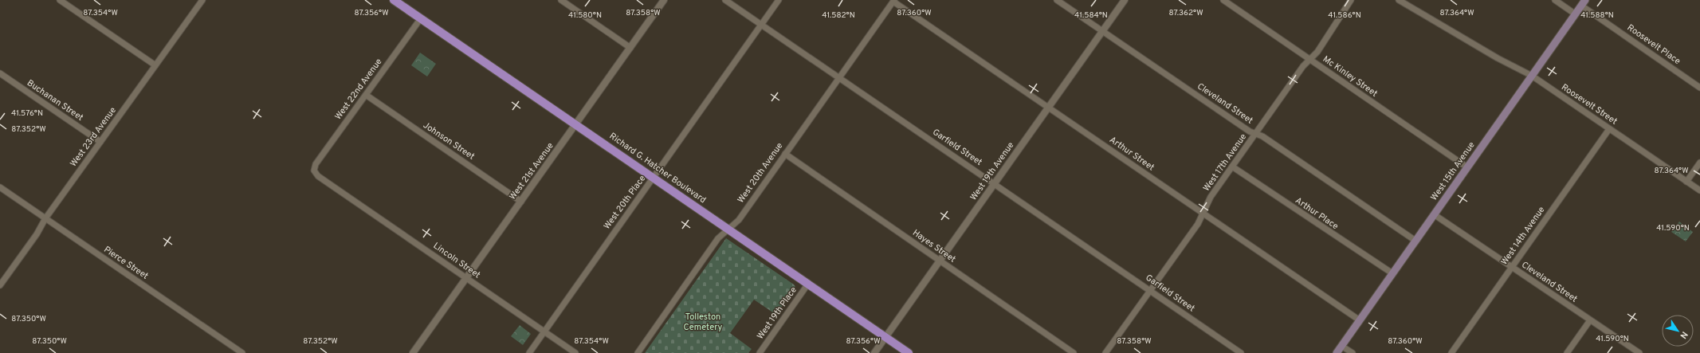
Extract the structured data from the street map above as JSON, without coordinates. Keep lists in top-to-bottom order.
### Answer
{
  "streets": {
    "main road": ["Richard G. Hatcher Boulevard", "West 15th Avenue"],
    "street": [
      "Roosevelt Place",
      "Mc Kinley Street",
      "West 22nd Avenue",
      "Buchanan Street",
      "Cleveland Street",
      "Roosevelt Street",
      "West 23rd Avenue",
      "Johnson Street",
      "Garfield Street",
      "Arthur Street",
      "West 17th Avenue",
      "West 21st Avenue",
      "West 19th Avenue",
      "West 20th Avenue",
      "West 20th Place",
      "Arthur Place",
      "West 14th Avenue",
      "Hayes Street",
      "Lincoln Street",
      "Pierce Street",
      "West 19th Place"
    ]
  },
  "crossings": [
    ["Roosevelt Place", "West 15th Avenue"],
    ["Mc Kinley Street", "West 17th Avenue"],
    ["Mc Kinley Street", "West 15th Avenue"],
    ["West 22nd Avenue", "Johnson Street"],
    ["West 22nd Avenue", "Richard G. Hatcher Boulevard"],
    ["West 22nd Avenue", "Lincoln Street"],
    ["Buchanan Street", "West 23rd Avenue"],
    ["Cleveland Street", "West 17th Avenue"],
    ["Cleveland Street", "West 19th Avenue"],
    ["Cleveland Street", "West 15th Avenue"],
    ["Cleveland Street", "West 14th Avenue"],
    ["Roosevelt Street", "West 15th Avenue"],
    ["Roosevelt Street", "West 14th Avenue"],
    ["West 23rd Avenue", "Pierce Street"],
    ["Johnson Street", "West 21st Avenue"],
    ["Garfield Street", "West 17th Avenue"],
    ["Garfield Street", "West 19th Avenue"],
    ["Garfield Street", "West 20th Avenue"],
    ["Garfield Street", "West 20th Place"],
    ["Arthur Street", "West 17th Avenue"],
    ["Arthur Street", "West 19th Avenue"],
    ["Arthur Street", "West 15th Avenue"],
    ["Arthur Street", "West 20th Avenue"],
    ["West 17th Avenue", "Arthur Place"],
    ["Richard G. Hatcher Boulevard", "West 21st Avenue"],
    ["Richard G. Hatcher Boulevard", "West 19th Avenue"],
    ["Richard G. Hatcher Boulevard", "West 20th Avenue"],
    ["Richard G. Hatcher Boulevard", "West 20th Place"],
    ["Richard G. Hatcher Boulevard", "West 19th Place"],
    ["West 21st Avenue", "Lincoln Street"],
    ["West 19th Avenue", "Hayes Street"],
    ["West 15th Avenue", "Arthur Place"],
    ["West 20th Avenue", "Hayes Street"],
    ["West 20th Place", "Lincoln Street"]
  ],
  "parks": ["Tolleston Cemetery"],
  "north": "bottom right",
  "coordinates": [
    "87.362°W",
    "87.354°W",
    "87.356°W",
    "87.358°W",
    "87.360°W",
    "87.364°W",
    "41.580°N",
    "41.582°N",
    "41.584°N",
    "41.586°N",
    "41.588°N",
    "41.576°N",
    "87.352°W",
    "41.590°N",
    "87.350°W"
  ]
}
